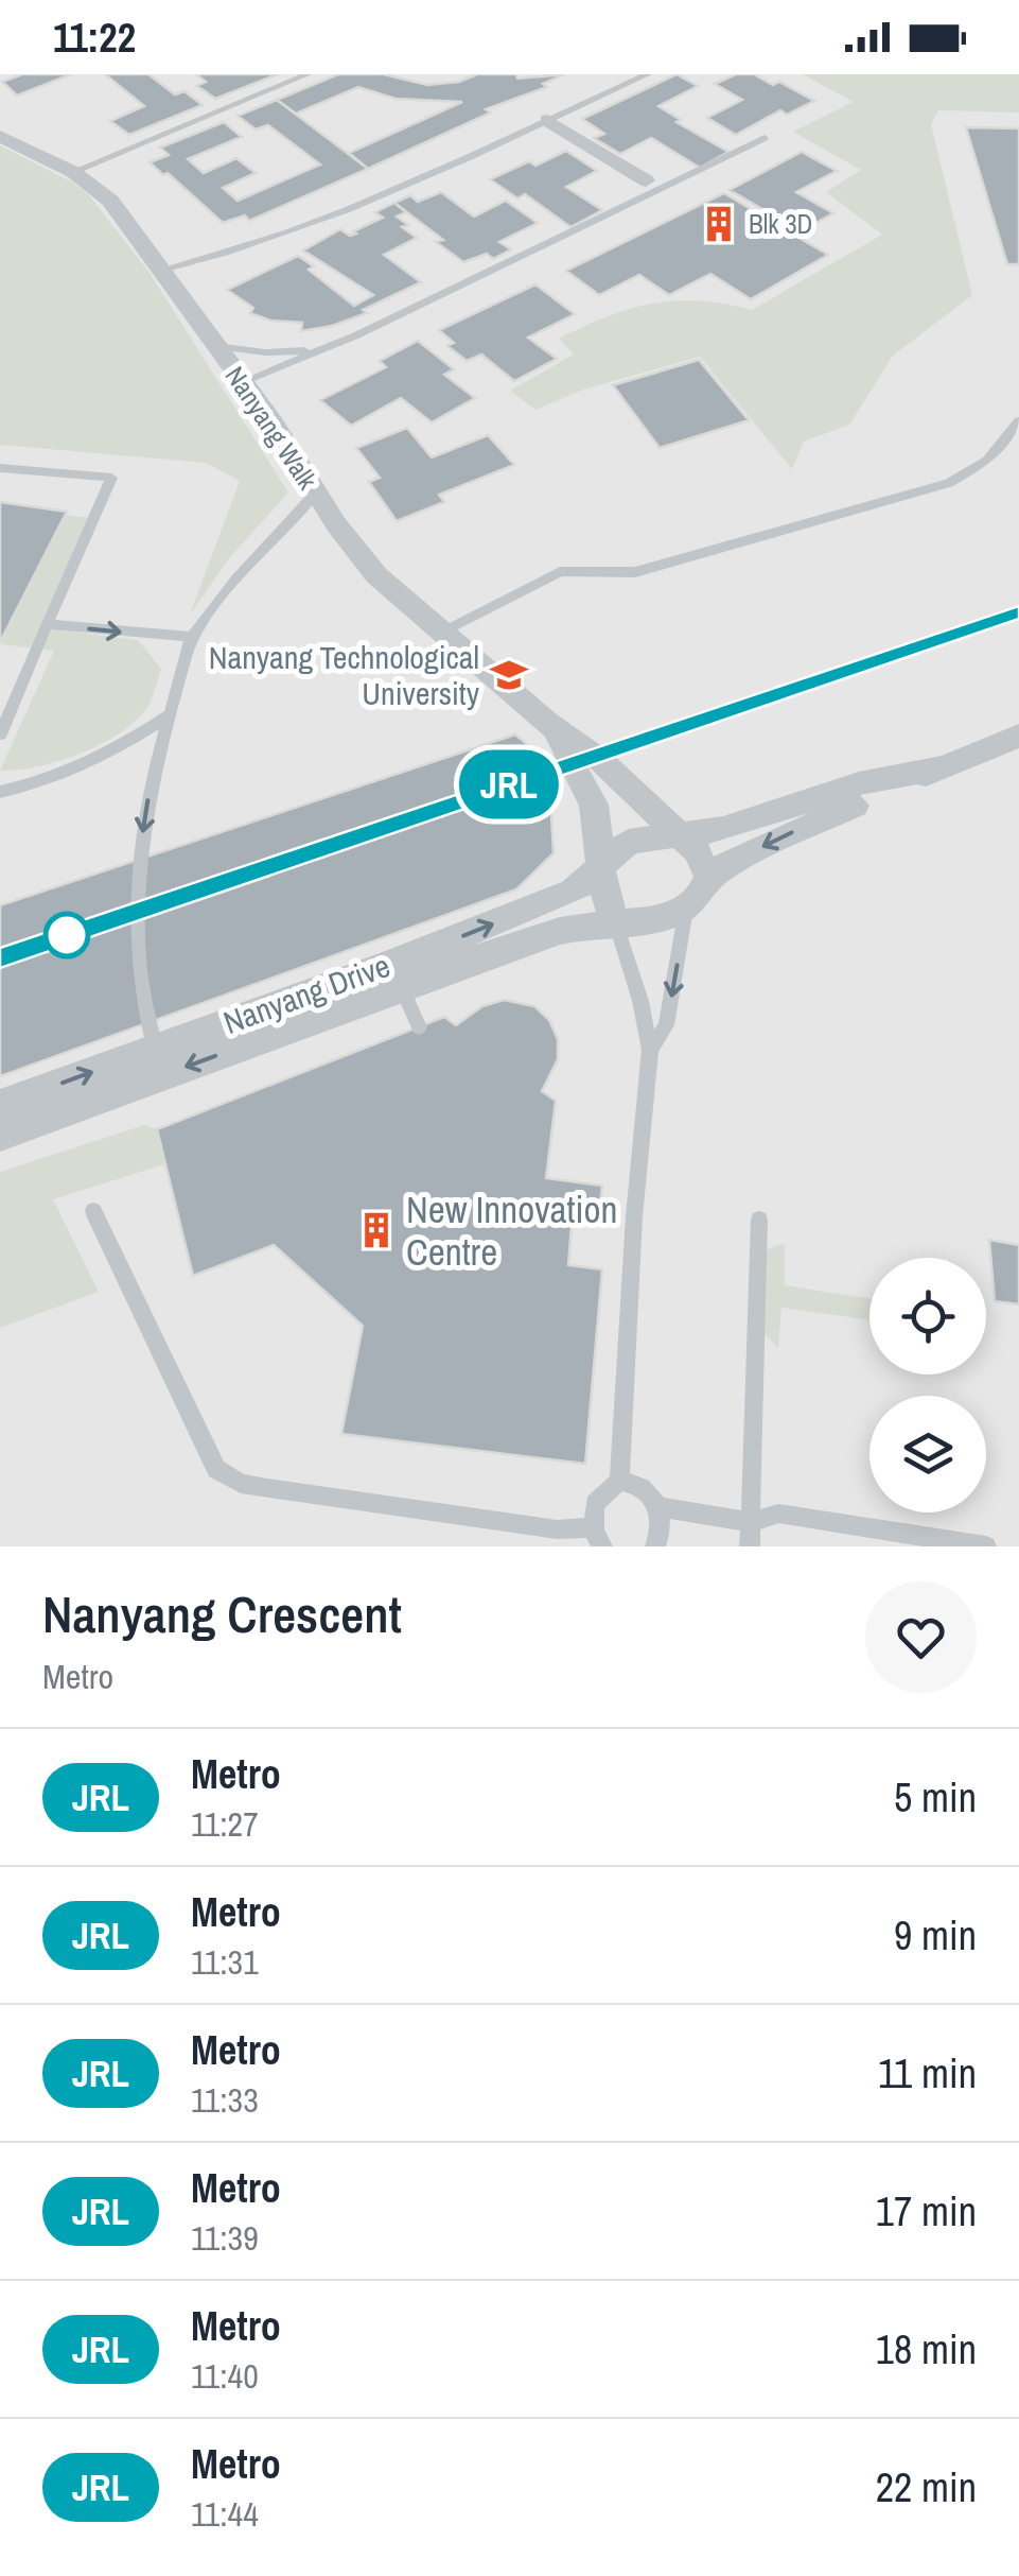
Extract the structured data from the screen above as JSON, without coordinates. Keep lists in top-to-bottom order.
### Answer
{
  "streets": {
    "street": ["Nanyang Walk", "Nanyang Drive"]
  },
  "crossings": [
    ["Nanyang Walk", "Nanyang Drive"]
  ],
  "places": {
    "building": ["Blk 3D", "New Innovation Centre"],
    "school or university": ["Nanyang Technological University"]
  },
  "lines": ["metro line JRL"],
  "page": {
    "status": "11:22",
    "on_map": "JRL",
    "heading": ["Nanyang Crescent", "Metro"],
    "list": [
      {
        "mark": "JRL",
        "name": "Metro",
        "note": "11:27",
        "value": "5 min"
      },
      {
        "mark": "JRL",
        "name": "Metro",
        "note": "11:31",
        "value": "9 min"
      },
      {
        "mark": "JRL",
        "name": "Metro",
        "note": "11:33",
        "value": "11 min"
      },
      {
        "mark": "JRL",
        "name": "Metro",
        "note": "11:39",
        "value": "17 min"
      },
      {
        "mark": "JRL",
        "name": "Metro",
        "note": "11:40",
        "value": "18 min"
      },
      {
        "mark": "JRL",
        "name": "Metro",
        "note": "11:44",
        "value": "22 min"
      }
    ]
  }
}
